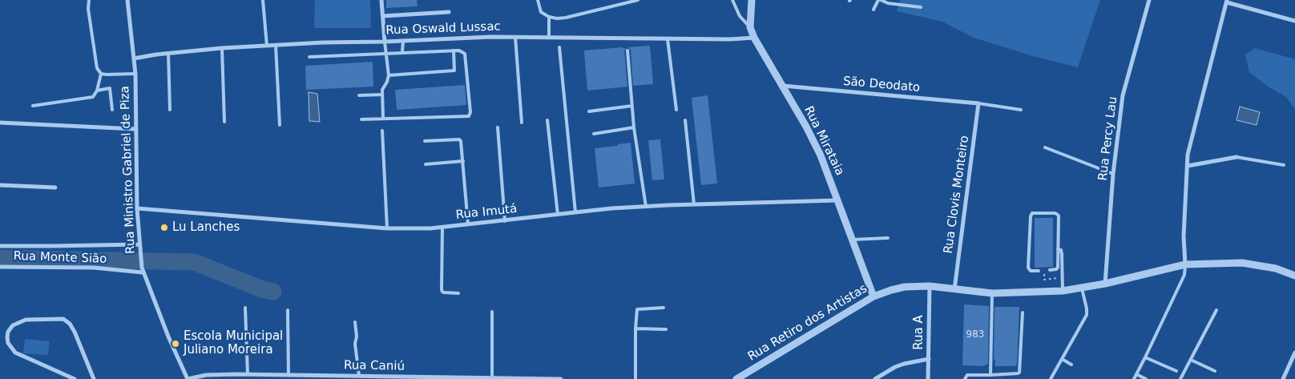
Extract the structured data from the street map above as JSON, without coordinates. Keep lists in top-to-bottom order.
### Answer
{
  "streets": {
    "street": [
      "Rua Oswald Lussac",
      "São Deodato",
      "Rua Percy Lau",
      "Rua Mirataia",
      "Rua Ministro Gabriel de Piza",
      "Rua Clovis Monteiro",
      "Rua Imutá",
      "Rua Monte Sião",
      "Rua Retiro dos Artistas",
      "Rua A",
      "Rua Caniú"
    ]
  },
  "crossings": [
    ["Rua Oswald Lussac", "Rua Mirataia"],
    ["Rua Oswald Lussac", "Rua Ministro Gabriel de Piza"],
    ["São Deodato", "Rua Mirataia"],
    ["São Deodato", "Rua Clovis Monteiro"],
    ["Rua Percy Lau", "Rua Retiro dos Artistas"],
    ["Rua Mirataia", "Rua Imutá"],
    ["Rua Mirataia", "Rua Retiro dos Artistas"],
    ["Rua Ministro Gabriel de Piza", "Rua Imutá"],
    ["Rua Ministro Gabriel de Piza", "Rua Monte Sião"],
    ["Rua Ministro Gabriel de Piza", "Rua Caniú"],
    ["Rua Clovis Monteiro", "Rua Retiro dos Artistas"],
    ["Rua Retiro dos Artistas", "Rua A"]
  ],
  "places": ["Lu Lanches", "Escola Municipal Juliano Moreira"],
  "house_numbers": ["983"]
}
